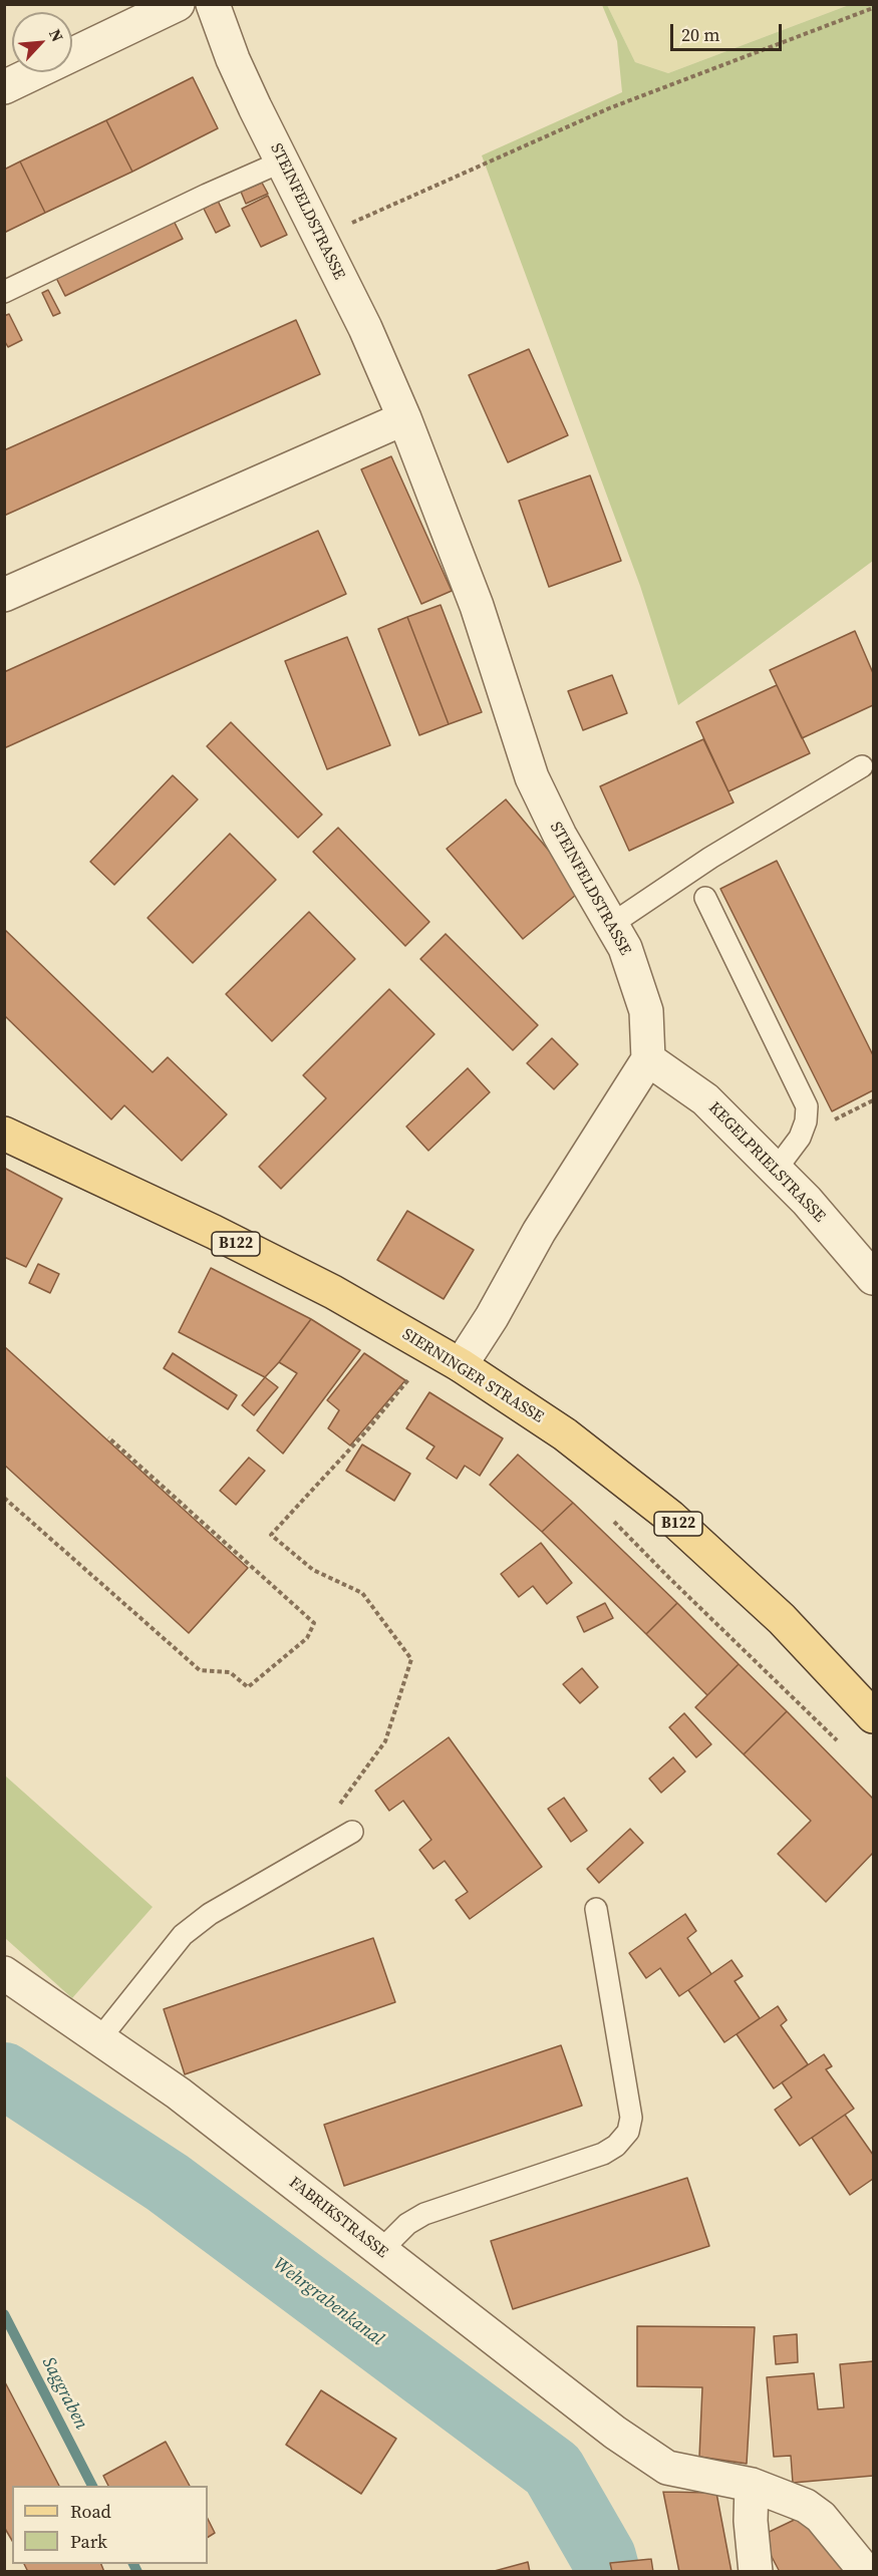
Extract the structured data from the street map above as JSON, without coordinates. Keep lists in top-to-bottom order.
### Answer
{
  "streets": {
    "main road": ["B122", "SIERNINGER STRASSE"],
    "street": ["STEINFELDSTRASSE", "KEGELPRIELSTRASSE", "FABRIKSTRASSE"]
  },
  "crossings": [
    ["STEINFELDSTRASSE", "KEGELPRIELSTRASSE"]
  ],
  "water": ["Wehrgrabenkanal", "Saggraben"],
  "legend": ["Road", "Park"],
  "scale_bar": "20 m",
  "north": "top right"
}
